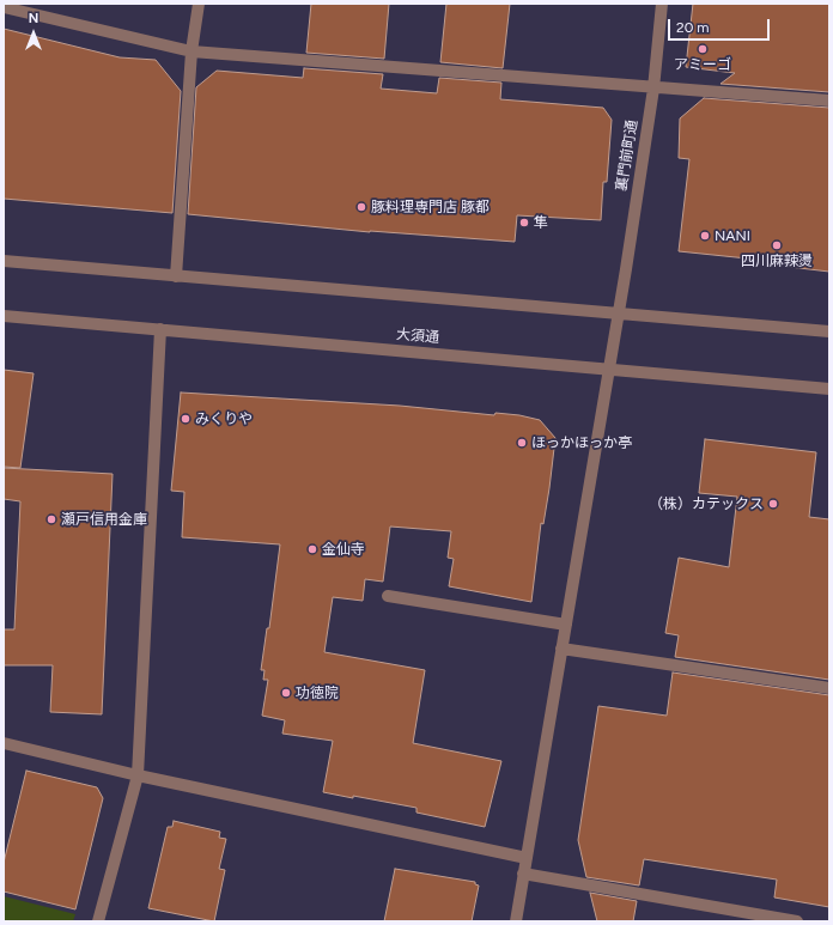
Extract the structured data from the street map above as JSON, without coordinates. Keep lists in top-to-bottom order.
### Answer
{
  "streets": {
    "street": ["裏門前町通", "大須通"]
  },
  "crossings": [
    ["裏門前町通", "大須通"]
  ],
  "places": [
    "アミーゴ",
    "豚料理専門店 豚都",
    "隼",
    "NANI",
    "四川麻辣燙",
    "みくりや",
    "ほっかほっか亭",
    "（株）カテックス",
    "瀬戸信用金庫",
    "金仙寺",
    "功徳院"
  ],
  "scale_bar": "20 m",
  "north": "top"
}
